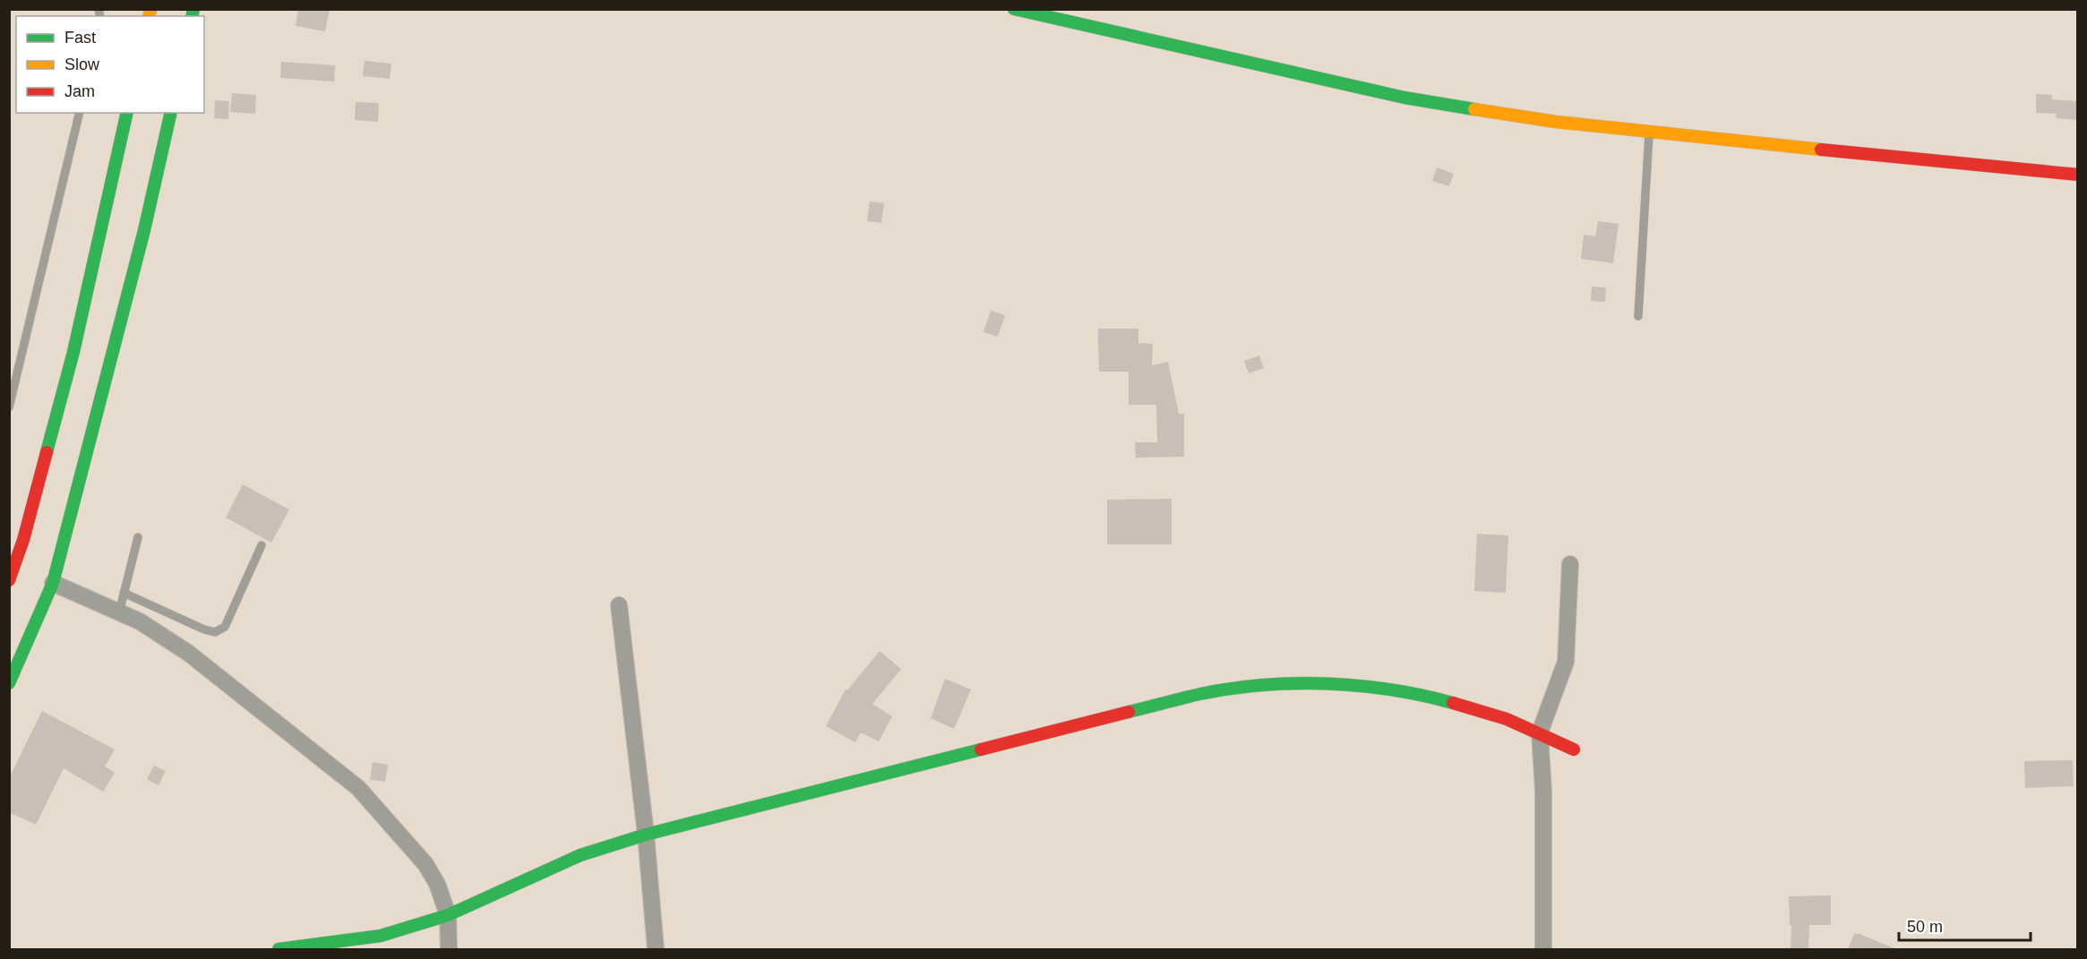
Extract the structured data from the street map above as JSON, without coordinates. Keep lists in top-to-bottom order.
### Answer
{
  "legend": ["Fast", "Slow", "Jam"],
  "scale_bar": "50 m"
}
